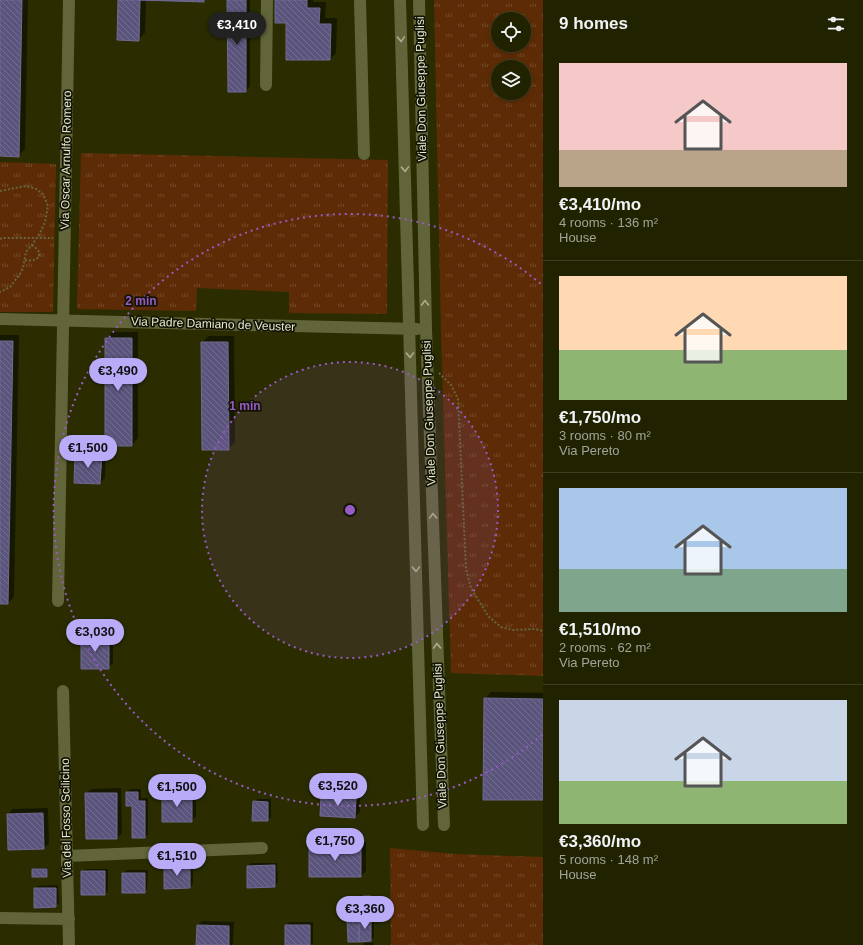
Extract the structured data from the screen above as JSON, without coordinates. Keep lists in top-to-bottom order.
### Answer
{
  "streets": {
    "street": [
      "Viale Don Giuseppe Puglisi",
      "Via Oscar Arnulfo Romero",
      "Via Padre Damiano de Veuster",
      "Via del Fosso Scilicino"
    ]
  },
  "crossings": [
    ["Viale Don Giuseppe Puglisi", "Via Padre Damiano de Veuster"],
    ["Via Oscar Arnulfo Romero", "Via Padre Damiano de Veuster"]
  ],
  "page": {
    "heading": "9 homes",
    "price": [
      "€3,410",
      "€3,490",
      "€1,500",
      "€3,030",
      "€3,520",
      "€1,500",
      "€1,750",
      "€1,510",
      "€3,360"
    ],
    "list": [
      {
        "name": "€3,410/mo",
        "note": "4 rooms · 136 m² · House"
      },
      {
        "name": "€1,750/mo",
        "note": "3 rooms · 80 m² · Via Pereto"
      },
      {
        "name": "€1,510/mo",
        "note": "2 rooms · 62 m² · Via Pereto"
      },
      {
        "name": "€3,360/mo",
        "note": "5 rooms · 148 m² · House"
      }
    ]
  },
  "rings": ["2 min", "1 min"]
}
